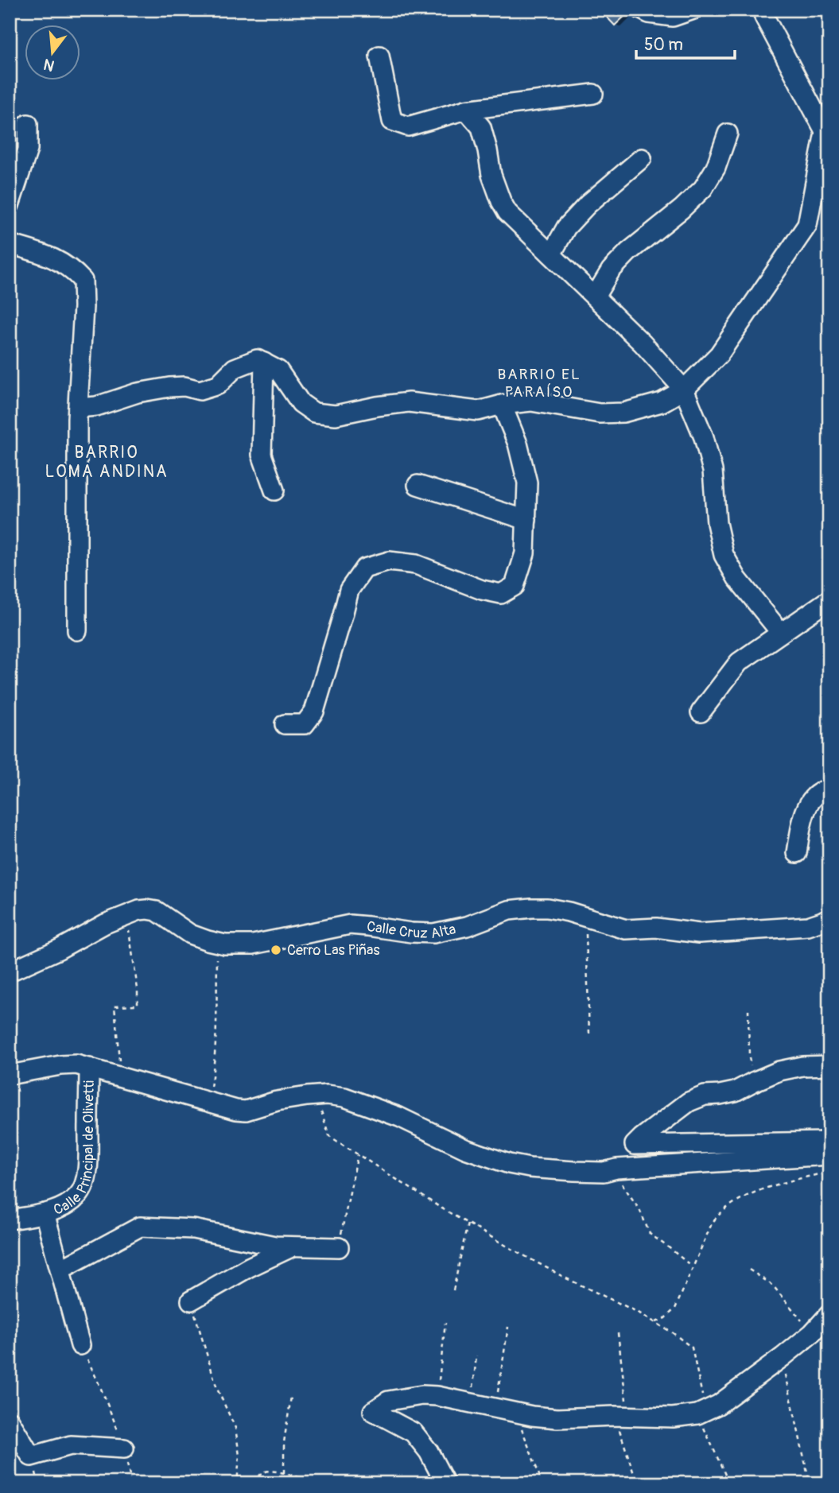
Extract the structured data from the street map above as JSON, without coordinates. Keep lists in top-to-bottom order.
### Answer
{
  "streets": {
    "street": ["Calle Cruz Alta", "Calle Principal de Olivetti"]
  },
  "districts": ["BARRIO EL PARAÍSO", "BARRIO LOMA ANDINA"],
  "places": ["Cerro Las Piñas"],
  "scale_bar": "50 m",
  "north": "bottom"
}
